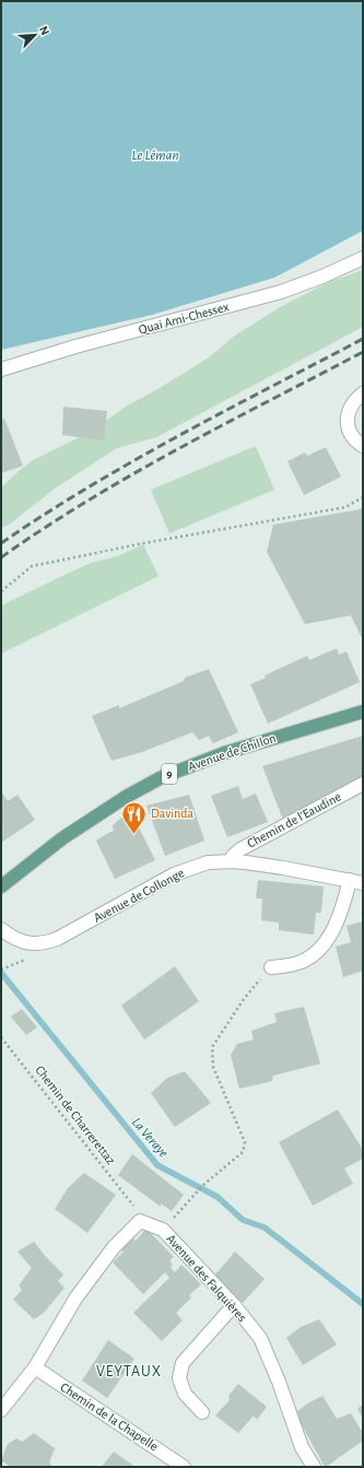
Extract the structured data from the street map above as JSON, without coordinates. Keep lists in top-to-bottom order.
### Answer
{
  "streets": {
    "main road": ["Avenue de Chillon", "9"],
    "street": [
      "Quai Ami-Chessex",
      "Chemin de l'Eaudine",
      "Avenue de Collonge",
      "Avenue des Falquières",
      "Chemin de la Chapelle"
    ],
    "path": ["Chemin de Charrerettaz"]
  },
  "crossings": [
    ["Chemin de l'Eaudine", "Avenue de Collonge"],
    ["Avenue des Falquières", "Chemin de la Chapelle"]
  ],
  "districts": ["VEYTAUX"],
  "water": ["Le Léman", "La Veraye"],
  "places": {
    "restaurant": ["Davinda"]
  },
  "north": "top right"
}
